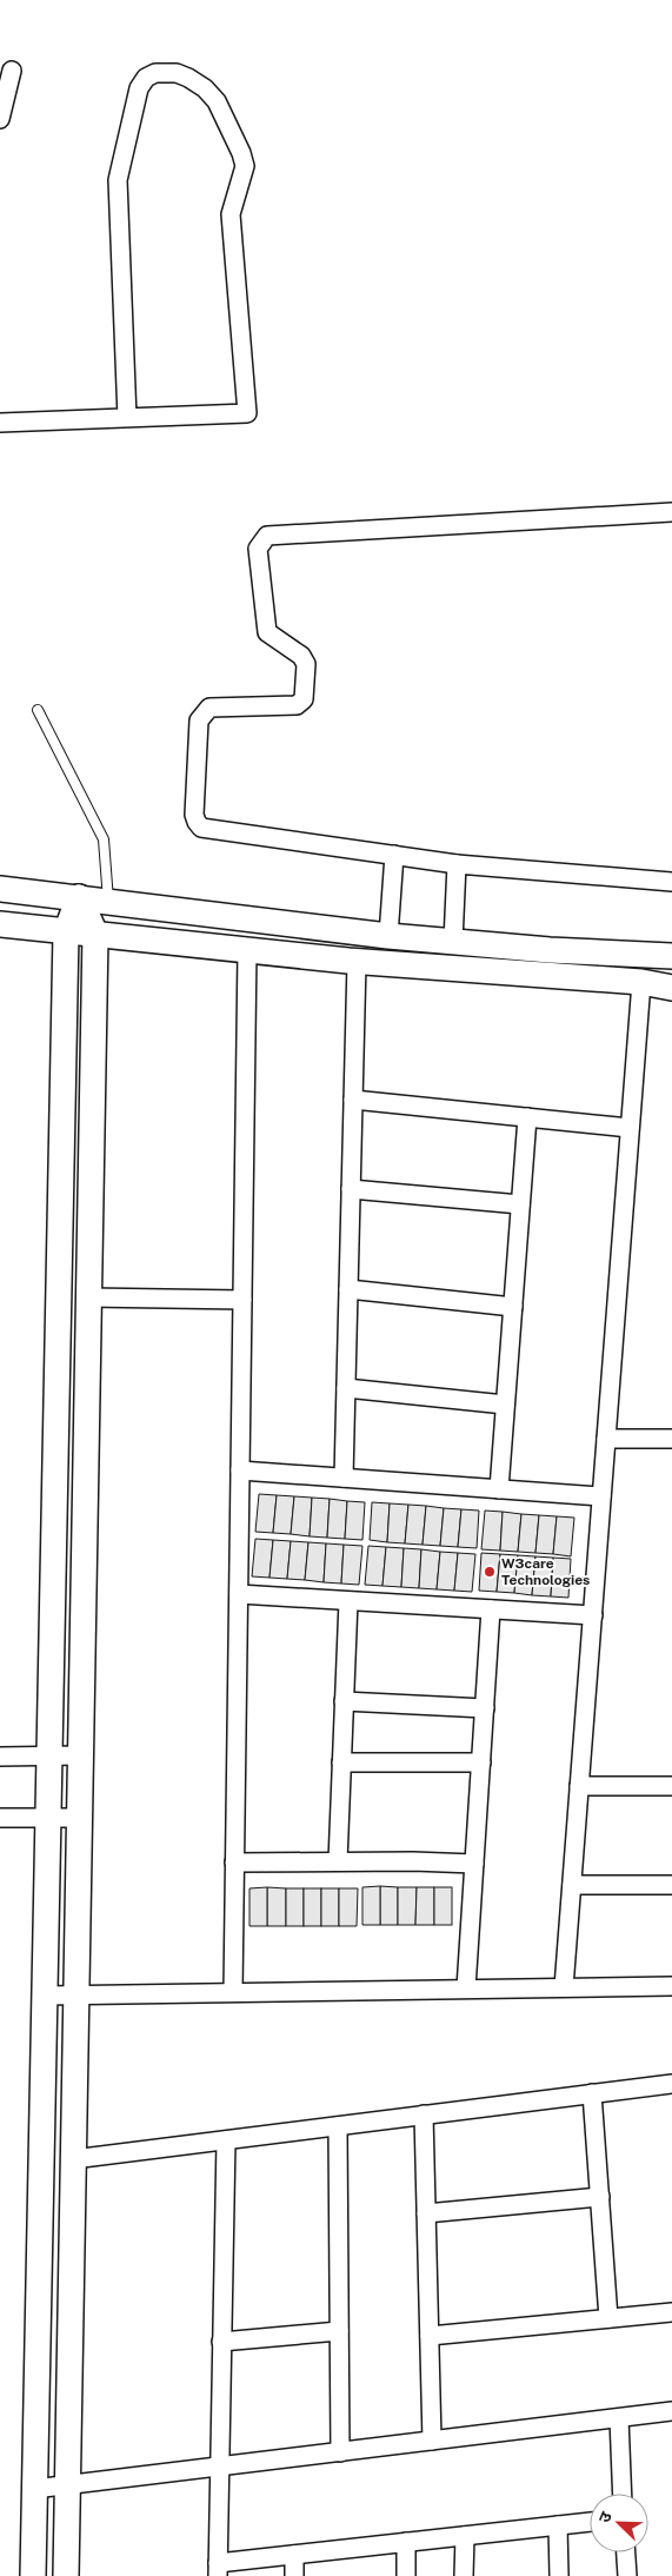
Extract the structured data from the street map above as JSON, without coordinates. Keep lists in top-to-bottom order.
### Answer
{
  "places": ["W3care Technologies"],
  "north": "top left"
}
